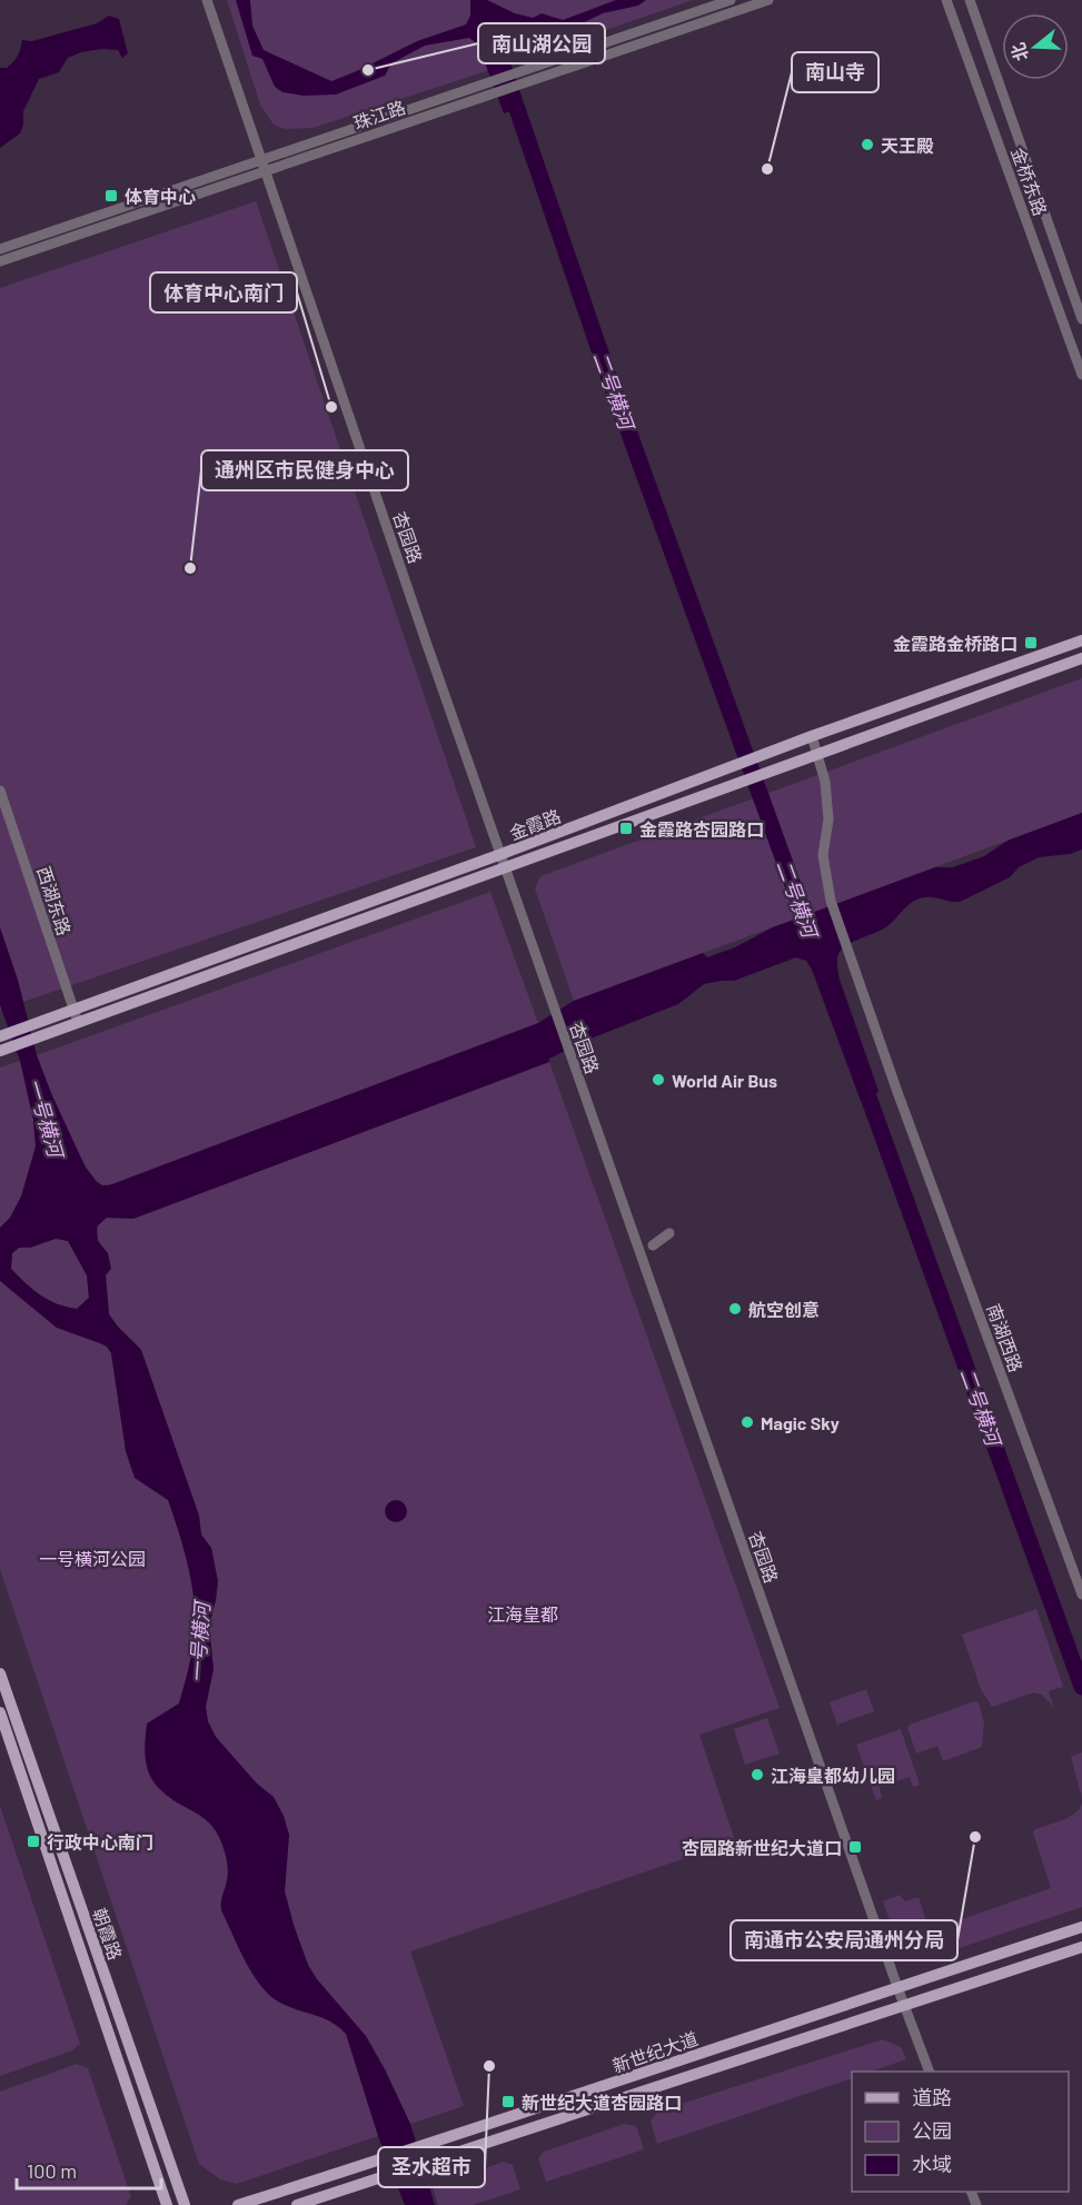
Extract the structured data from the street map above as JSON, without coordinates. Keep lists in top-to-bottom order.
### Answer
{
  "streets": {
    "main road": ["金霞路", "朝霞路", "新世纪大道"],
    "street": [
      "珠江路",
      "金桥东路",
      "杏园路",
      "西湖东路",
      "南湖西路"
    ]
  },
  "crossings": [
    ["珠江路", "杏园路"],
    ["杏园路", "金霞路"],
    ["杏园路", "新世纪大道"],
    ["金霞路", "西湖东路"],
    ["金霞路", "南湖西路"]
  ],
  "water": ["二号横河", "一号横河"],
  "parks": ["一号横河公园", "江海皇都"],
  "places": {
    "other": [
      "南山湖公园",
      "天王殿",
      "南山寺",
      "体育中心南门",
      "通州区市民健身中心",
      "World Air Bus",
      "航空创意",
      "Magic Sky",
      "江海皇都幼儿园",
      "南通市公安局通州分局",
      "圣水超市"
    ],
    "transit": [
      "体育中心",
      "金霞路金桥路口",
      "金霞路杏园路口",
      "行政中心南门",
      "杏园路新世纪大道口",
      "新世纪大道杏园路口"
    ]
  },
  "legend": ["道路", "公园", "水域"],
  "scale_bar": "100 m",
  "north": "left"
}
